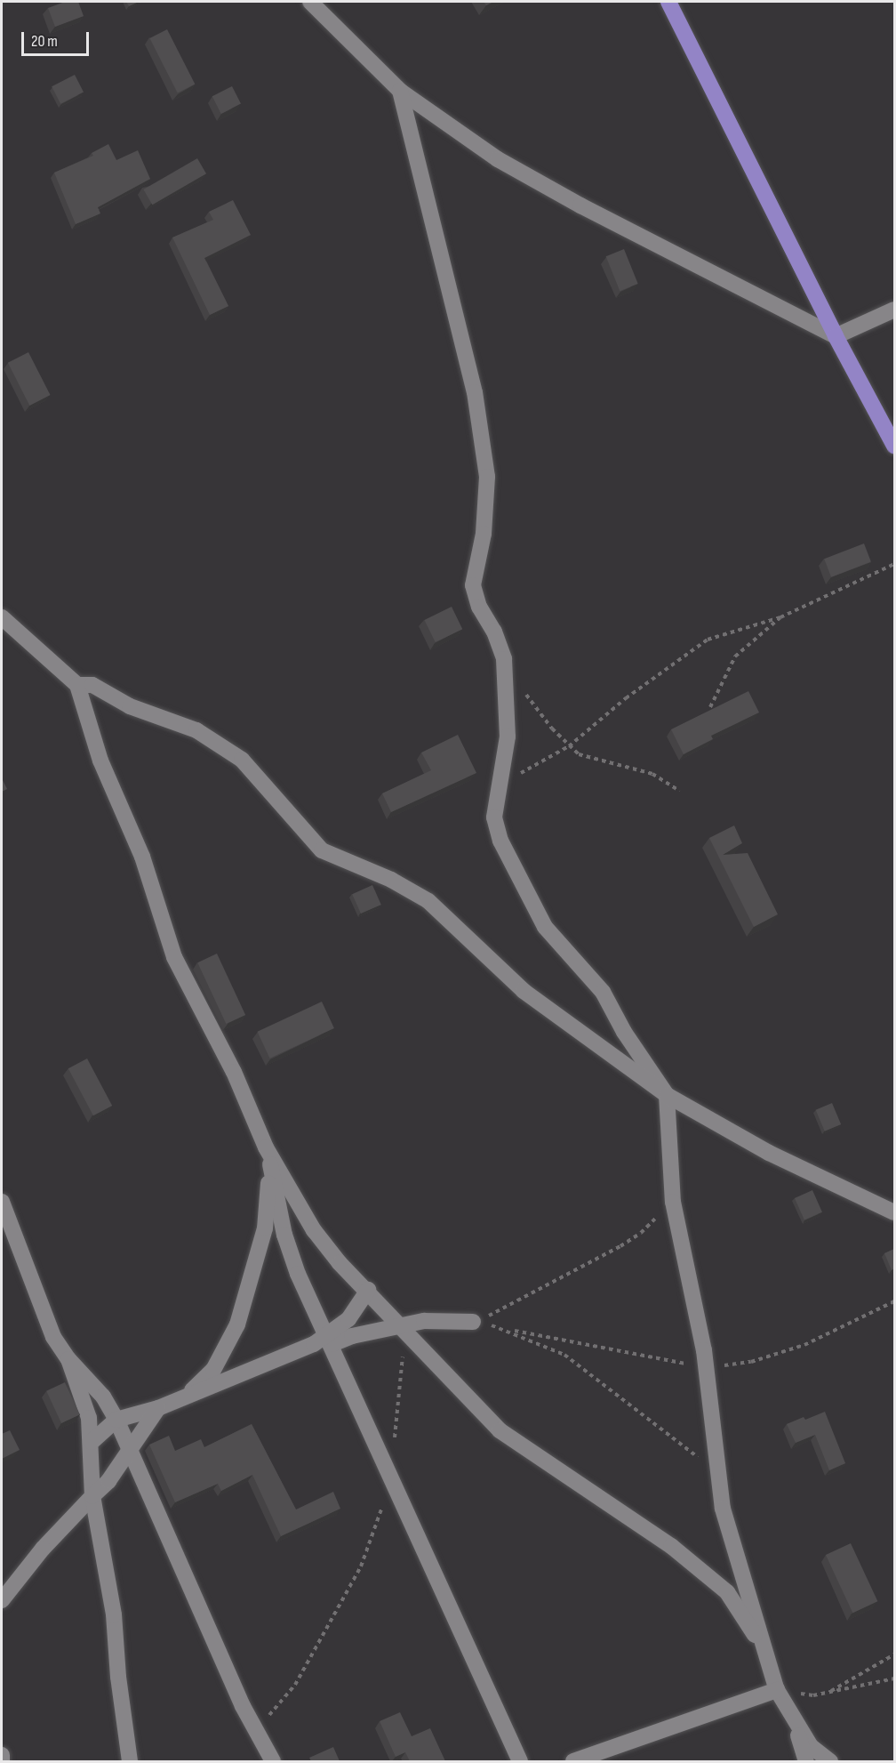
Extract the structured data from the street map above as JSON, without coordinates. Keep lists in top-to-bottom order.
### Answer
{
  "scale_bar": "20 m"
}
